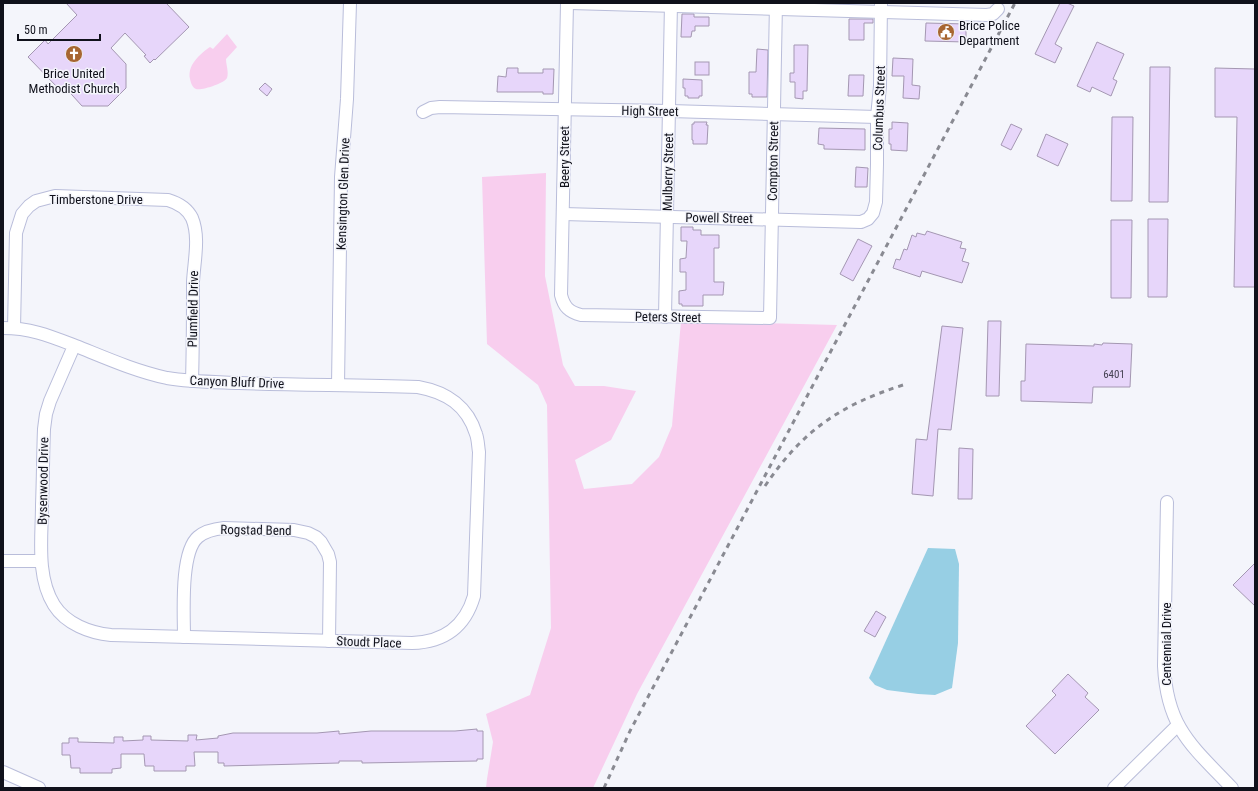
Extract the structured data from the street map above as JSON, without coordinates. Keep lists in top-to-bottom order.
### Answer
{
  "streets": {
    "street": [
      "Columbus Street",
      "High Street",
      "Beery Street",
      "Compton Street",
      "Mulberry Street",
      "Kensington Glen Drive",
      "Timberstone Drive",
      "Powell Street",
      "Plumfield Drive",
      "Peters Street",
      "Canyon Bluff Drive",
      "Bysenwood Drive",
      "Rogstad Bend",
      "Stoudt Place",
      "Centennial Drive"
    ]
  },
  "crossings": [
    ["Columbus Street", "High Street"],
    ["Columbus Street", "Powell Street"],
    ["High Street", "Beery Street"],
    ["High Street", "Compton Street"],
    ["High Street", "Mulberry Street"],
    ["Beery Street", "Powell Street"],
    ["Beery Street", "Peters Street"],
    ["Compton Street", "Powell Street"],
    ["Compton Street", "Peters Street"],
    ["Mulberry Street", "Powell Street"],
    ["Mulberry Street", "Peters Street"],
    ["Kensington Glen Drive", "Canyon Bluff Drive"],
    ["Timberstone Drive", "Plumfield Drive"],
    ["Timberstone Drive", "Canyon Bluff Drive"],
    ["Plumfield Drive", "Canyon Bluff Drive"],
    ["Canyon Bluff Drive", "Bysenwood Drive"],
    ["Canyon Bluff Drive", "Stoudt Place"],
    ["Bysenwood Drive", "Stoudt Place"],
    ["Rogstad Bend", "Stoudt Place"]
  ],
  "places": {
    "public building": ["Brice Police Department"],
    "church": ["Brice United Methodist Church"]
  },
  "house_numbers": ["6401"],
  "scale_bar": "50 m"
}
